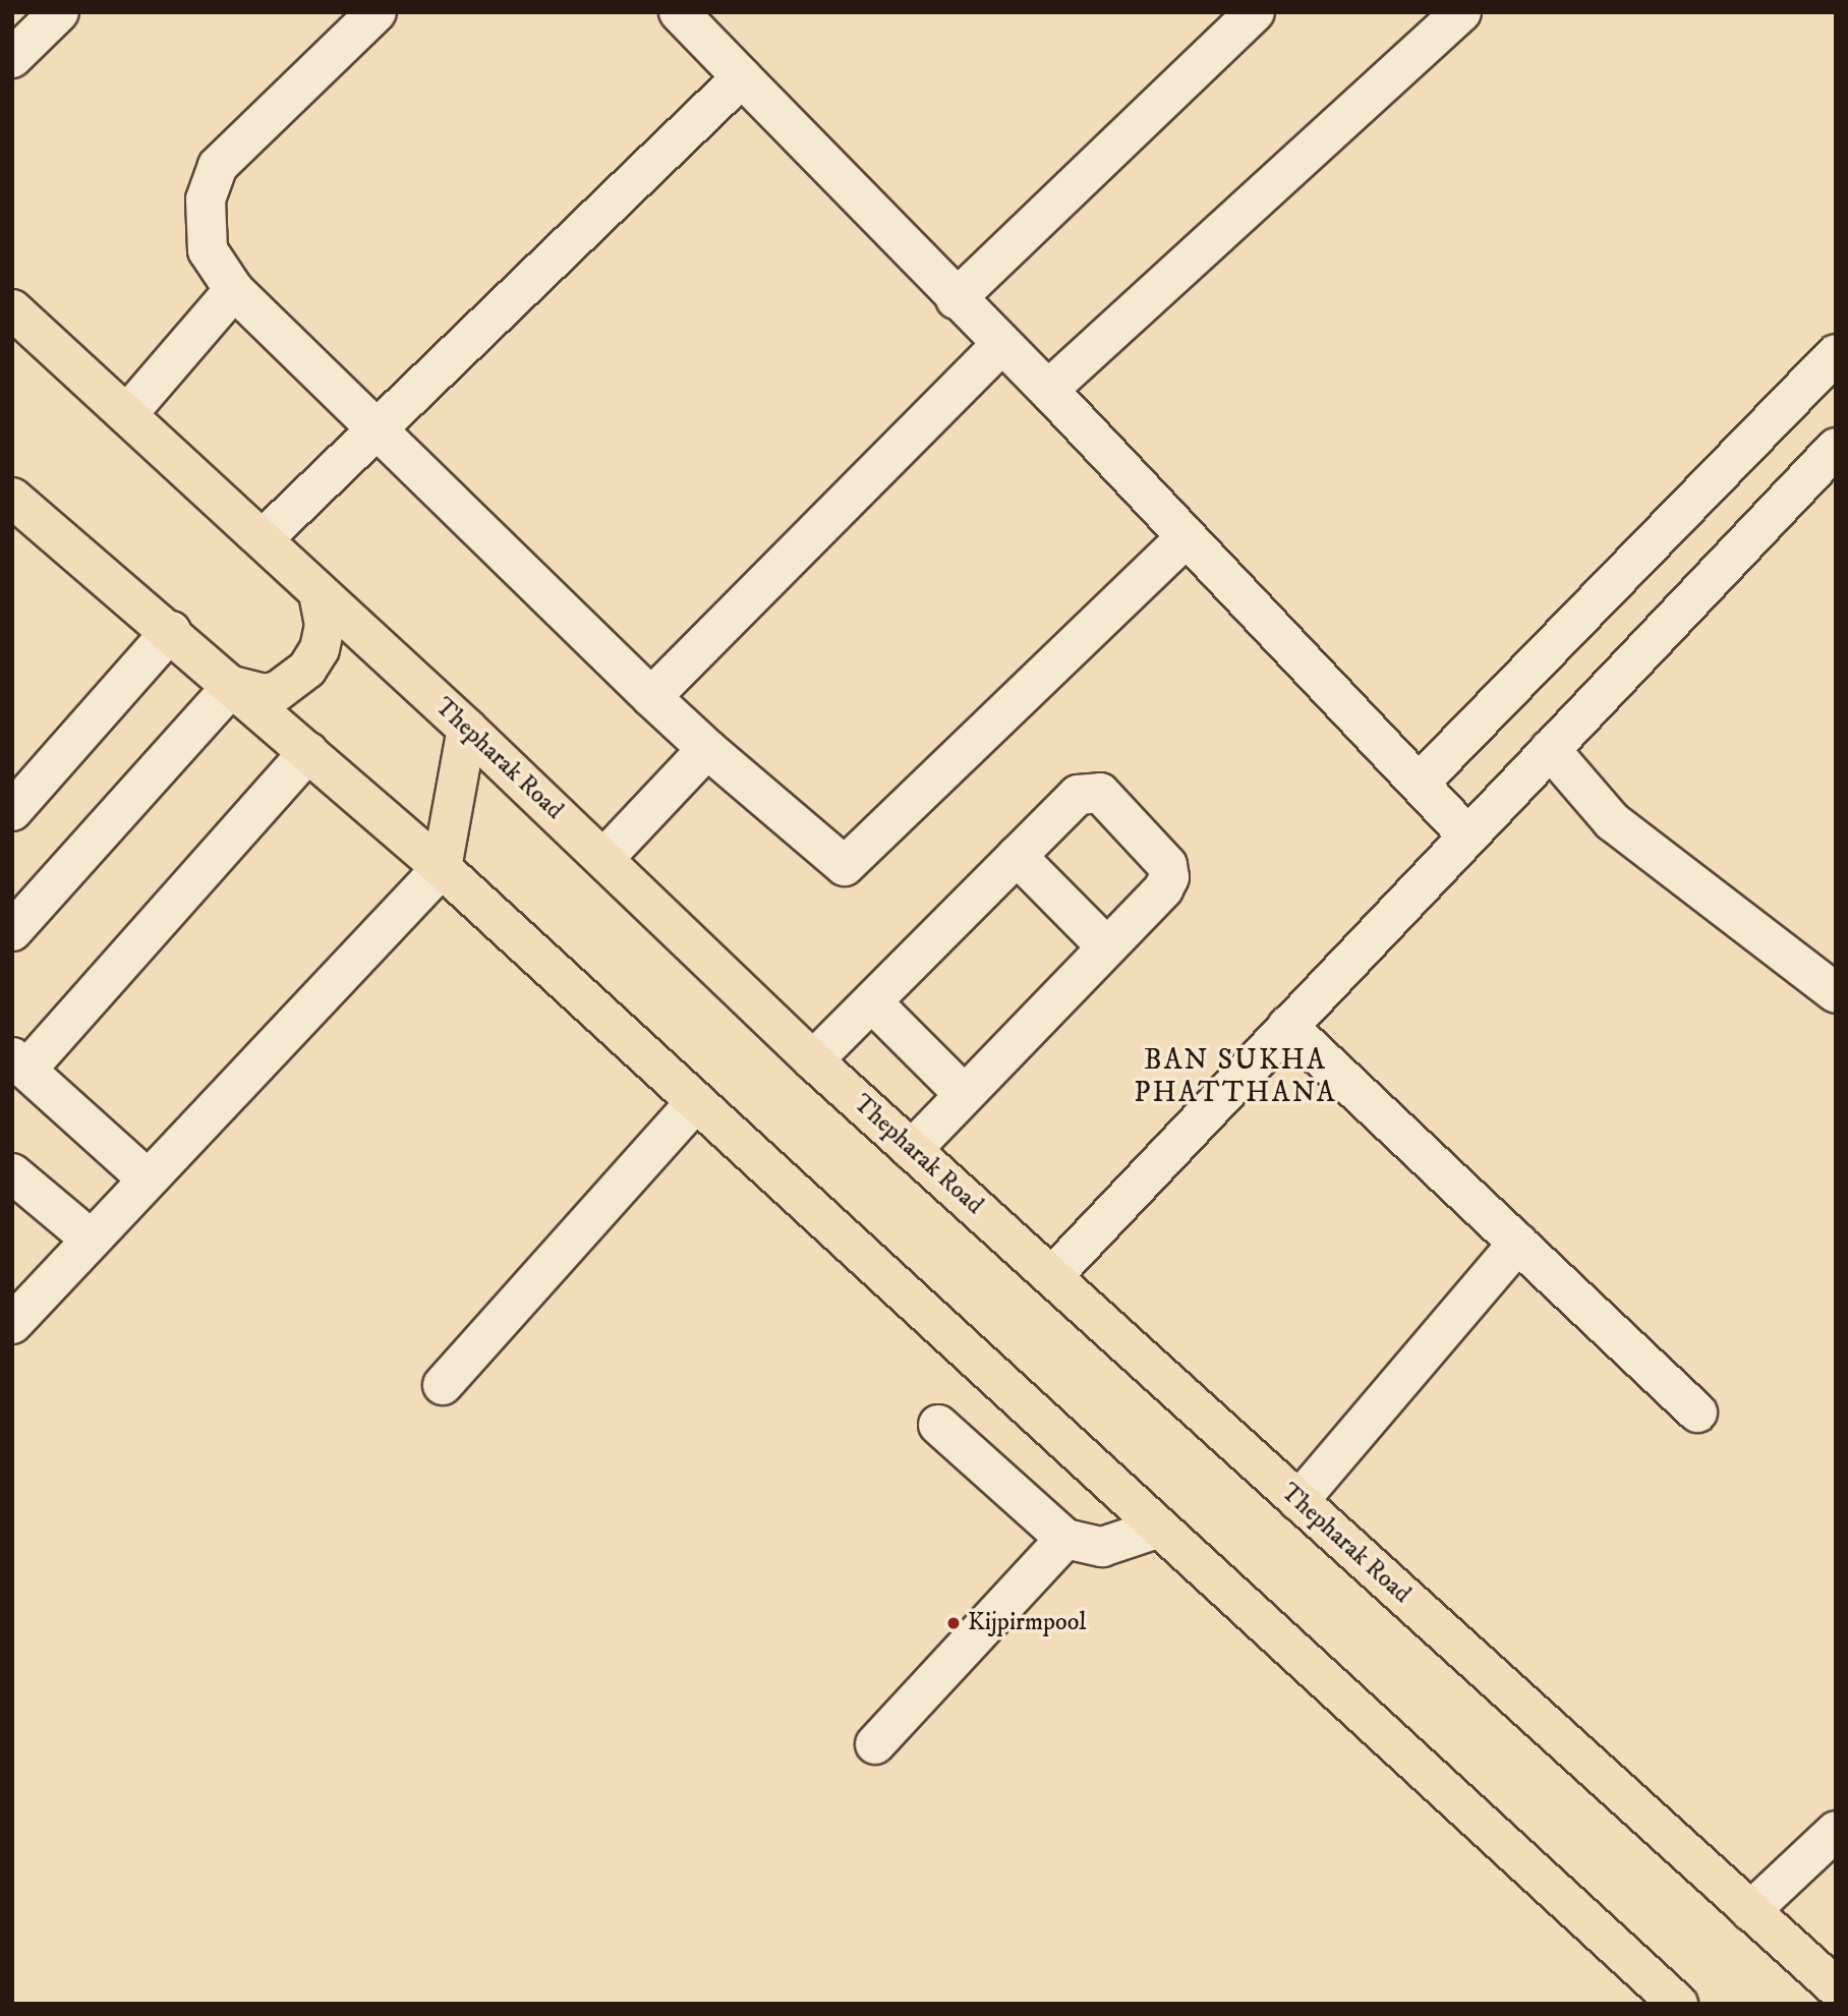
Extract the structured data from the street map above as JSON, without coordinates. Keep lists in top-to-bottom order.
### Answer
{
  "streets": {
    "main road": ["Thepharak Road"]
  },
  "districts": ["BAN SUKHA PHATTHANA"],
  "places": ["Kijpirmpool"]
}
